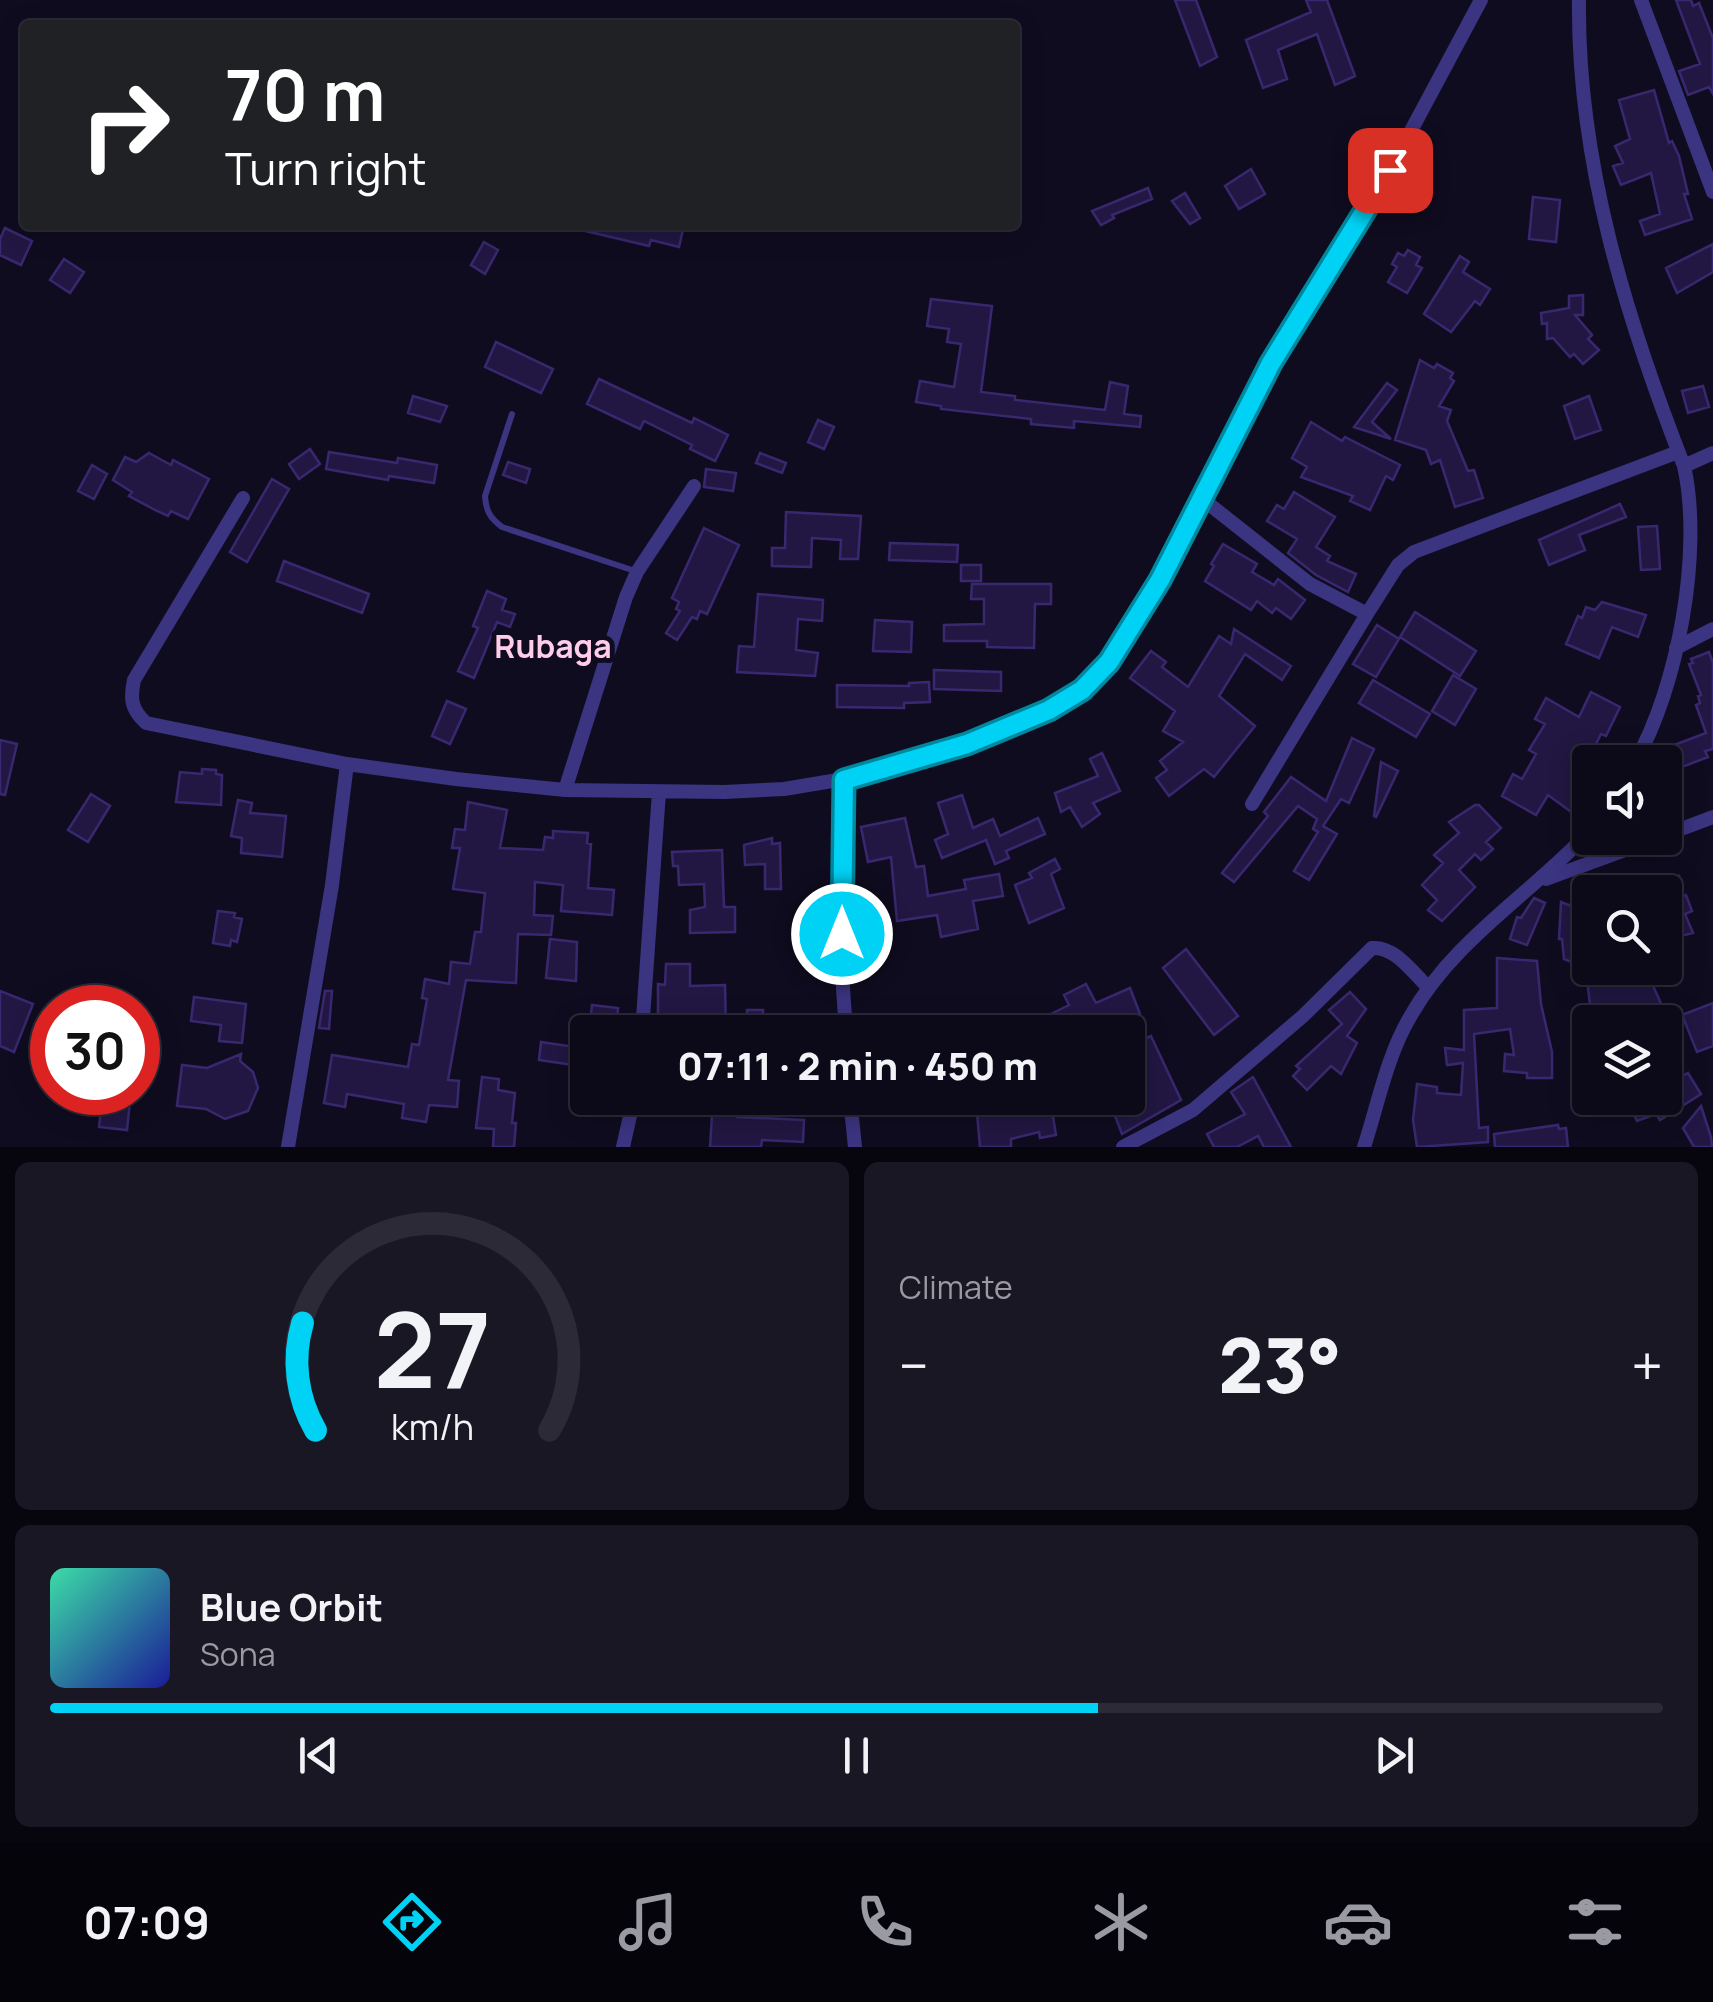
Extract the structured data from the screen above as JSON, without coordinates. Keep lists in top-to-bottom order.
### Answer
{
  "districts": ["Rubaga"],
  "page": {
    "turn": ["70 m", "Turn right"],
    "limit": "30",
    "trip": "07:11 · 2 min · 450 m",
    "tile": "Climate",
    "heat": ["−", "23°", "+"],
    "song": ["Blue Orbit", "Sona"],
    "tabs": "07:09",
    "gauge": ["27", "km/h"]
  }
}
